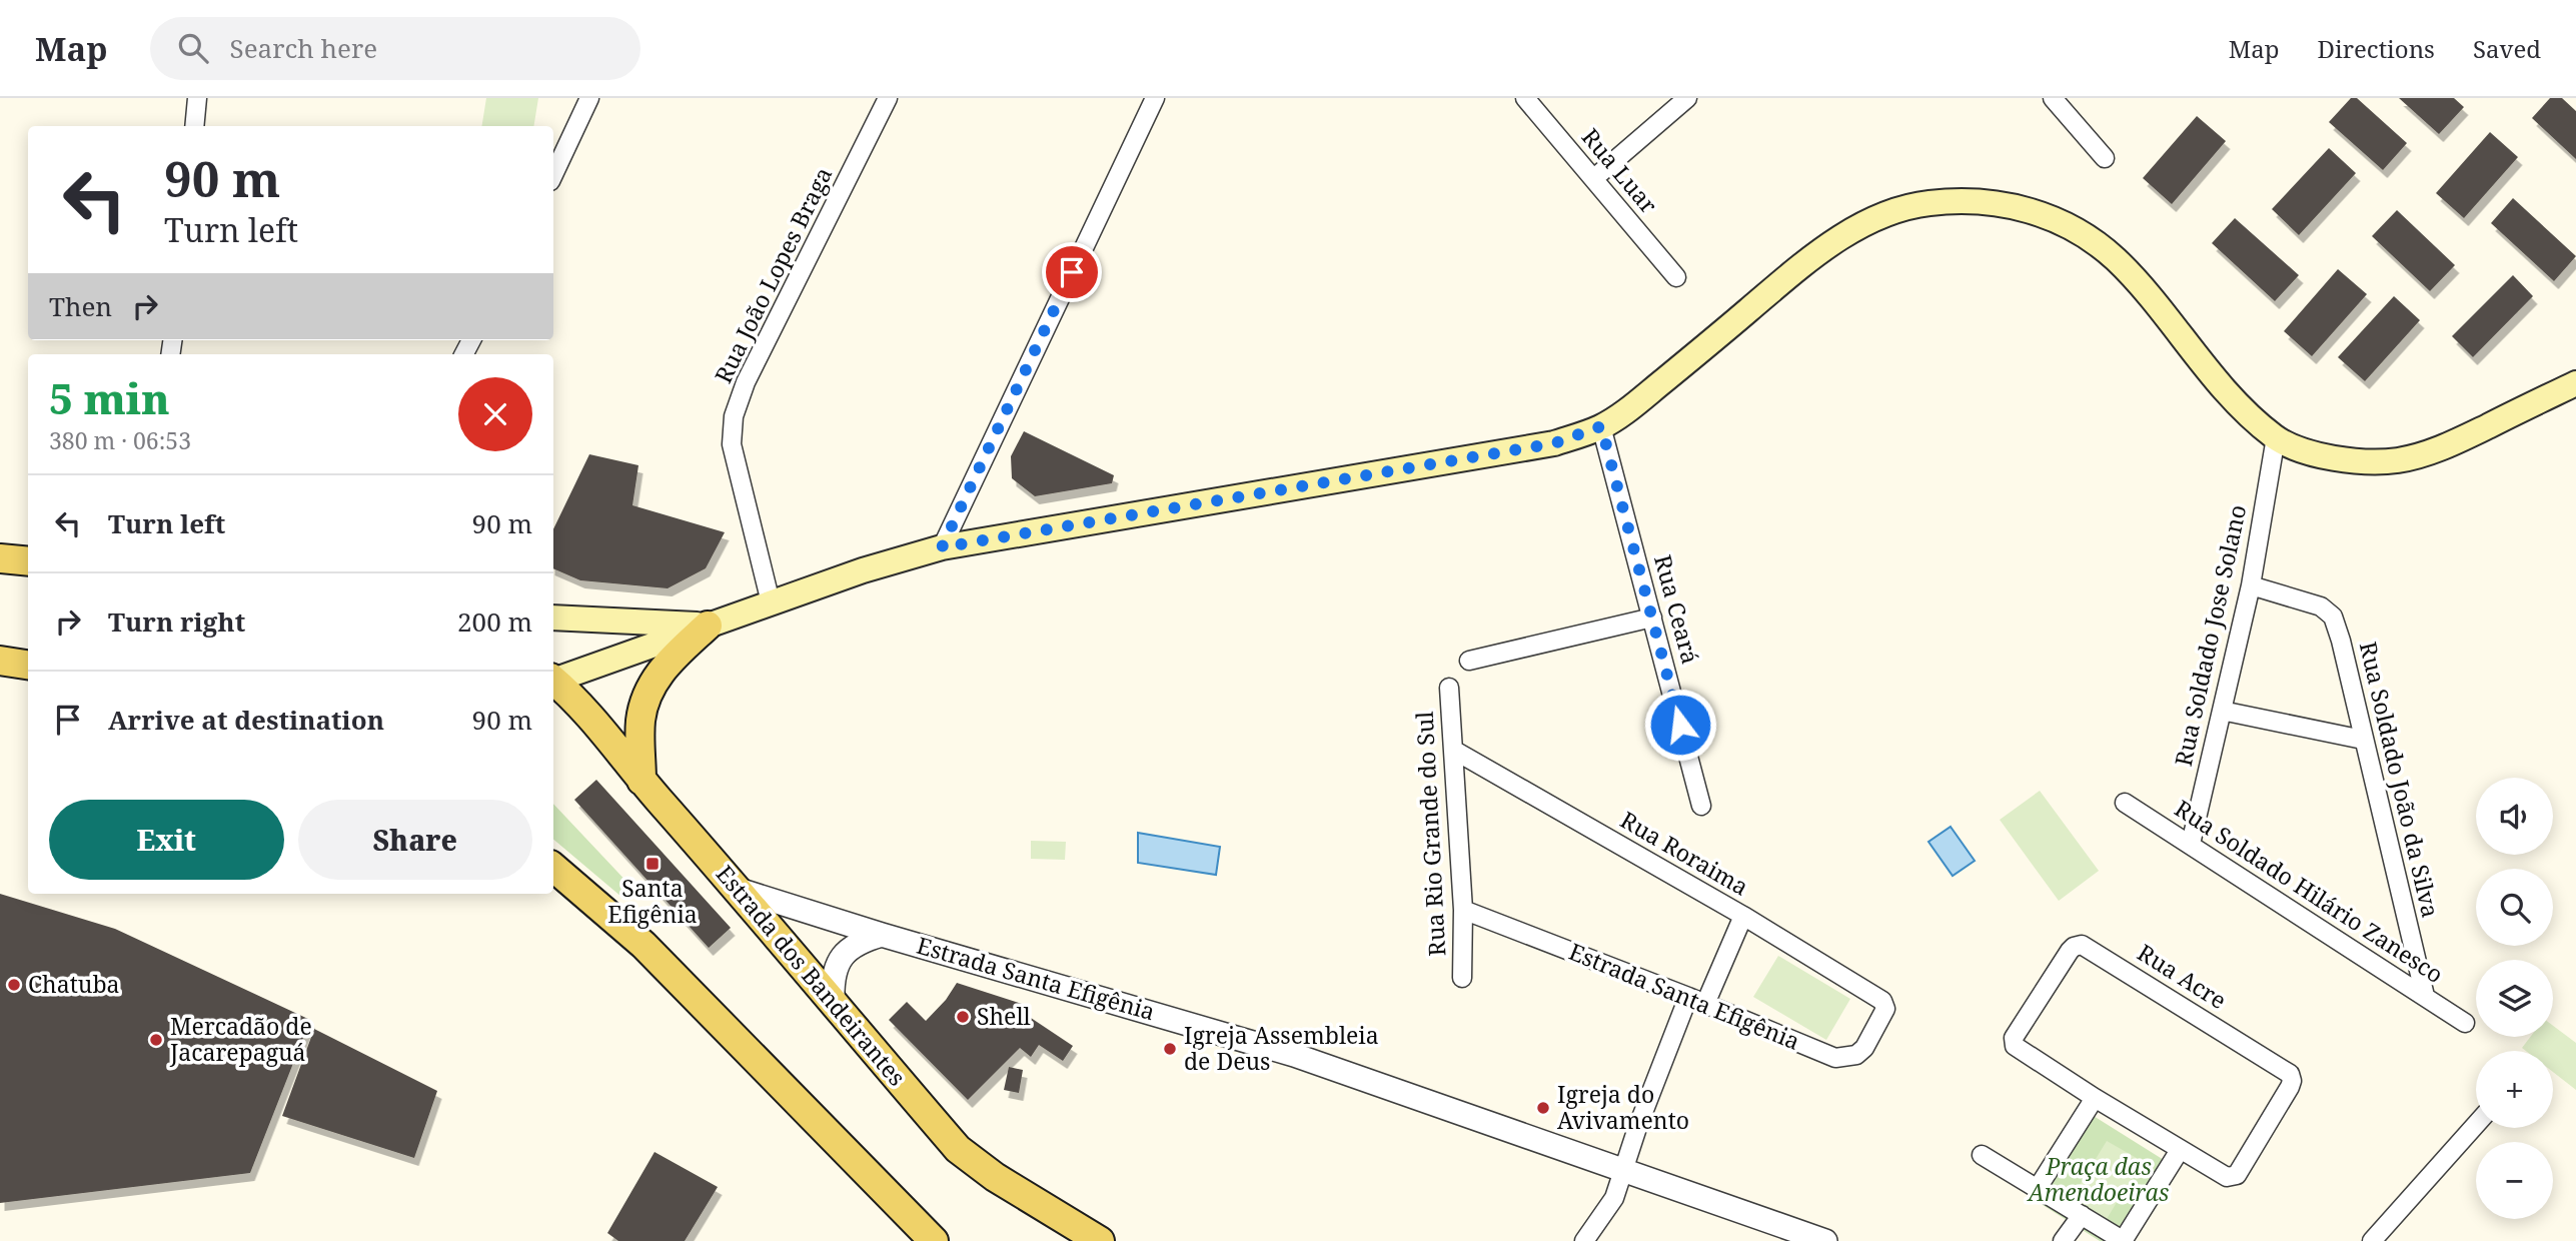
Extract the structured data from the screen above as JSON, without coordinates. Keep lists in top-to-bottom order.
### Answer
{
  "streets": {
    "main road": ["Estrada dos Bandeirantes"],
    "street": [
      "Rua Luar",
      "Rua João Lopes Braga",
      "Rua Ceará",
      "Rua Soldado Jose Solano",
      "Rua Soldado João da Silva",
      "Rua Rio Grande do Sul",
      "Rua Roraima",
      "Rua Soldado Hilário Zanesco",
      "Rua Acre",
      "Estrada Santa Efigênia"
    ]
  },
  "crossings": [
    ["Rua Soldado Jose Solano", "Rua Soldado João da Silva"],
    ["Rua Soldado Jose Solano", "Rua Soldado Hilário Zanesco"],
    ["Rua Soldado João da Silva", "Rua Soldado Hilário Zanesco"],
    ["Rua Rio Grande do Sul", "Rua Roraima"],
    ["Rua Rio Grande do Sul", "Estrada Santa Efigênia"],
    ["Rua Roraima", "Estrada Santa Efigênia"],
    ["Estrada dos Bandeirantes", "Estrada Santa Efigênia"]
  ],
  "parks": ["Praça das Amendoeiras"],
  "places": {
    "transit": ["Santa Efigênia"],
    "other": [
      "Chatuba",
      "Shell",
      "Mercadão de Jacarepaguá",
      "Igreja Assembleia de Deus",
      "Igreja do Avivamento"
    ]
  },
  "page": {
    "header": "Map",
    "search": "Search here",
    "nav": ["Map", "Directions", "Saved"],
    "turn": ["90 m", "Turn left"],
    "then": "Then",
    "heading": ["5 min", "380 m · 06:53"],
    "list": [
      {
        "name": "Turn left",
        "value": "90 m"
      },
      {
        "name": "Turn right",
        "value": "200 m"
      },
      {
        "name": "Arrive at destination",
        "value": "90 m"
      }
    ],
    "map_buttons": ["+", "−"],
    "buttons": ["Exit", "Share"]
  }
}
